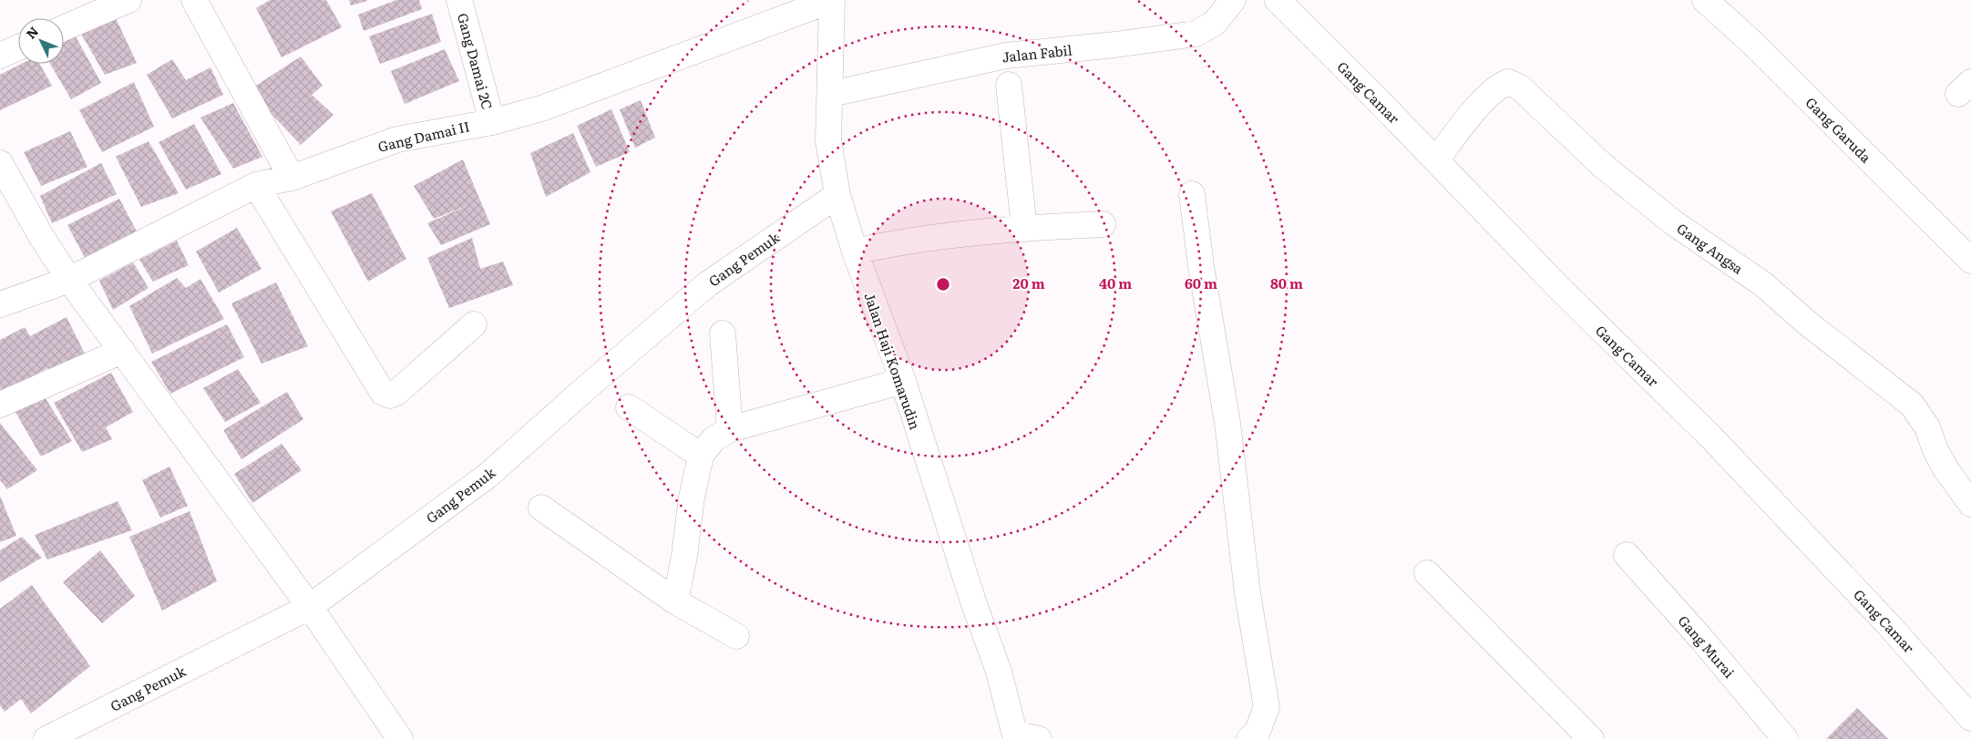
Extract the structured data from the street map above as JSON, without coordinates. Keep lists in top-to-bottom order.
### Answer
{
  "streets": {
    "street": [
      "Jalan Fabil",
      "Gang Damai 2C",
      "Gang Camar",
      "Gang Garuda",
      "Gang Damai II",
      "Gang Angsa",
      "Gang Pemuk",
      "Jalan Haji Komarudin",
      "Gang Murai"
    ]
  },
  "crossings": [
    ["Jalan Fabil", "Jalan Haji Komarudin"],
    ["Gang Damai 2C", "Gang Damai II"],
    ["Gang Camar", "Gang Angsa"],
    ["Gang Damai II", "Jalan Haji Komarudin"],
    ["Gang Pemuk", "Jalan Haji Komarudin"]
  ],
  "north": "top left",
  "rings": [
    "20 m",
    "40 m",
    "60 m",
    "80 m"
  ]
}
